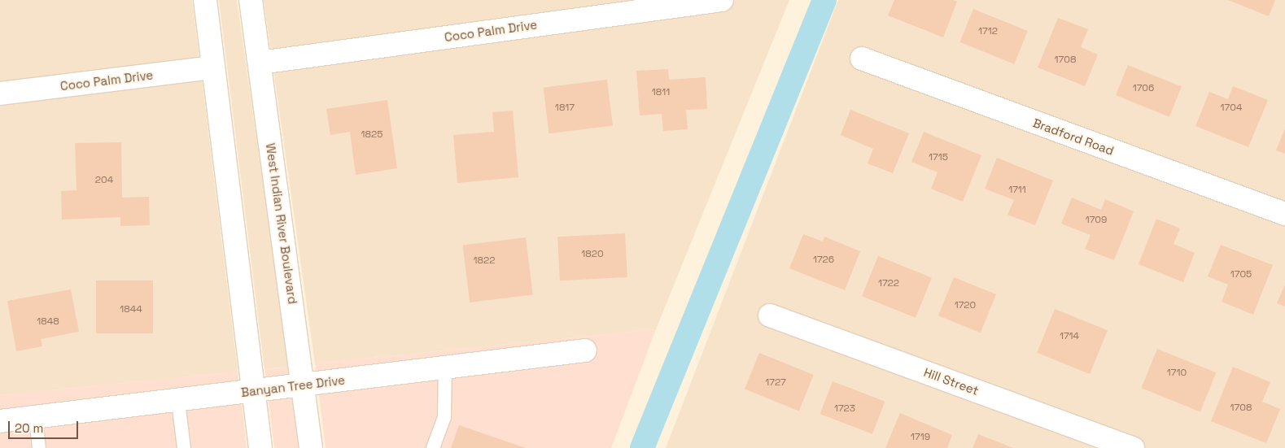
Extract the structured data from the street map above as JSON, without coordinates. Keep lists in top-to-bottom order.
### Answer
{
  "streets": {
    "street": [
      "Coco Palm Drive",
      "Bradford Road",
      "West Indian River Boulevard",
      "Hill Street",
      "Banyan Tree Drive"
    ]
  },
  "crossings": [
    ["Coco Palm Drive", "West Indian River Boulevard"],
    ["West Indian River Boulevard", "Banyan Tree Drive"]
  ],
  "house_numbers": [
    "1712",
    "1708",
    "1706",
    "1811",
    "1817",
    "1704",
    "1825",
    "1715",
    "204",
    "1711",
    "1709",
    "1820",
    "1726",
    "1822",
    "1705",
    "1722",
    "1720",
    "1844",
    "1848",
    "1714",
    "1710",
    "1727",
    "1708",
    "1723",
    "1719"
  ],
  "scale_bar": "20 m"
}
